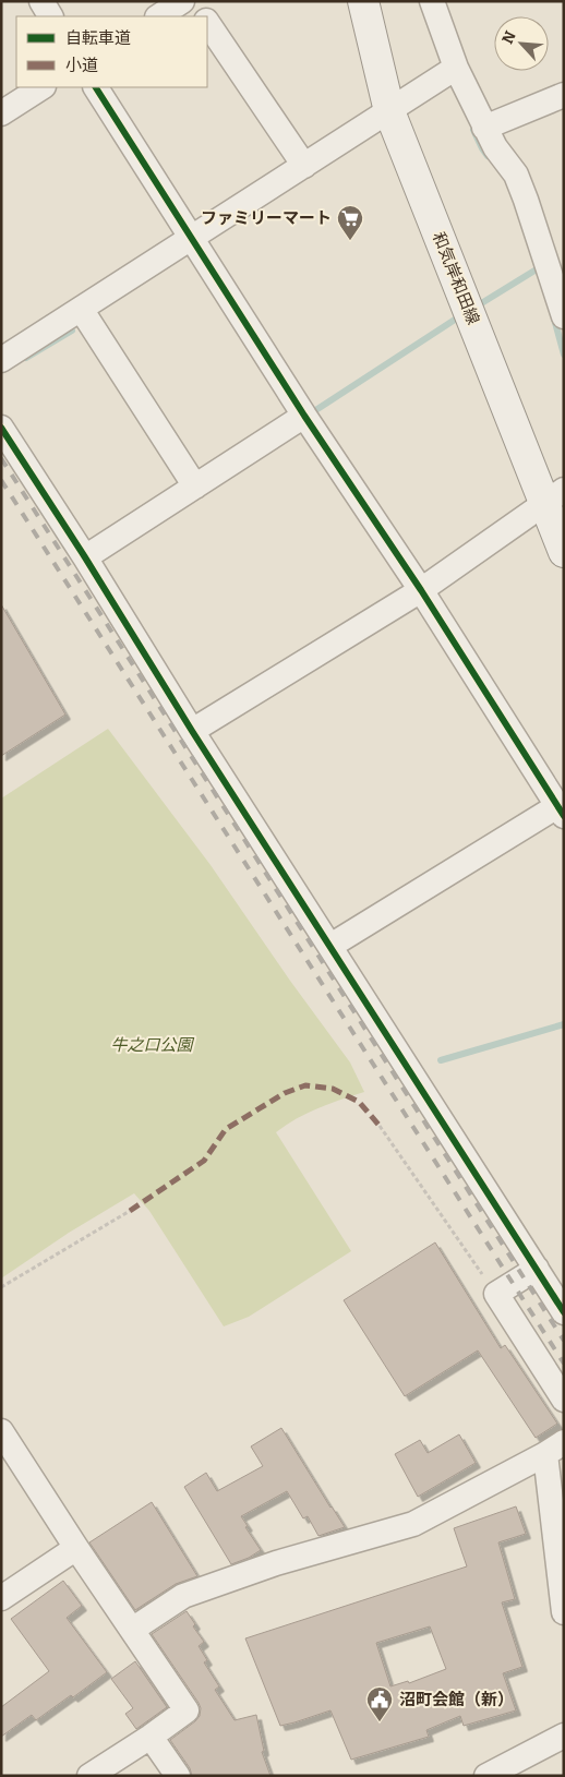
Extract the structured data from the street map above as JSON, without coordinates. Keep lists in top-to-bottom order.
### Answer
{
  "streets": {
    "main road": ["和気岸和田線"]
  },
  "parks": ["牛之口公園"],
  "places": {
    "supermarket": ["ファミリーマート"],
    "public building": ["沼町会館（新）"]
  },
  "legend": ["自転車道", "小道"],
  "north": "top left"
}
